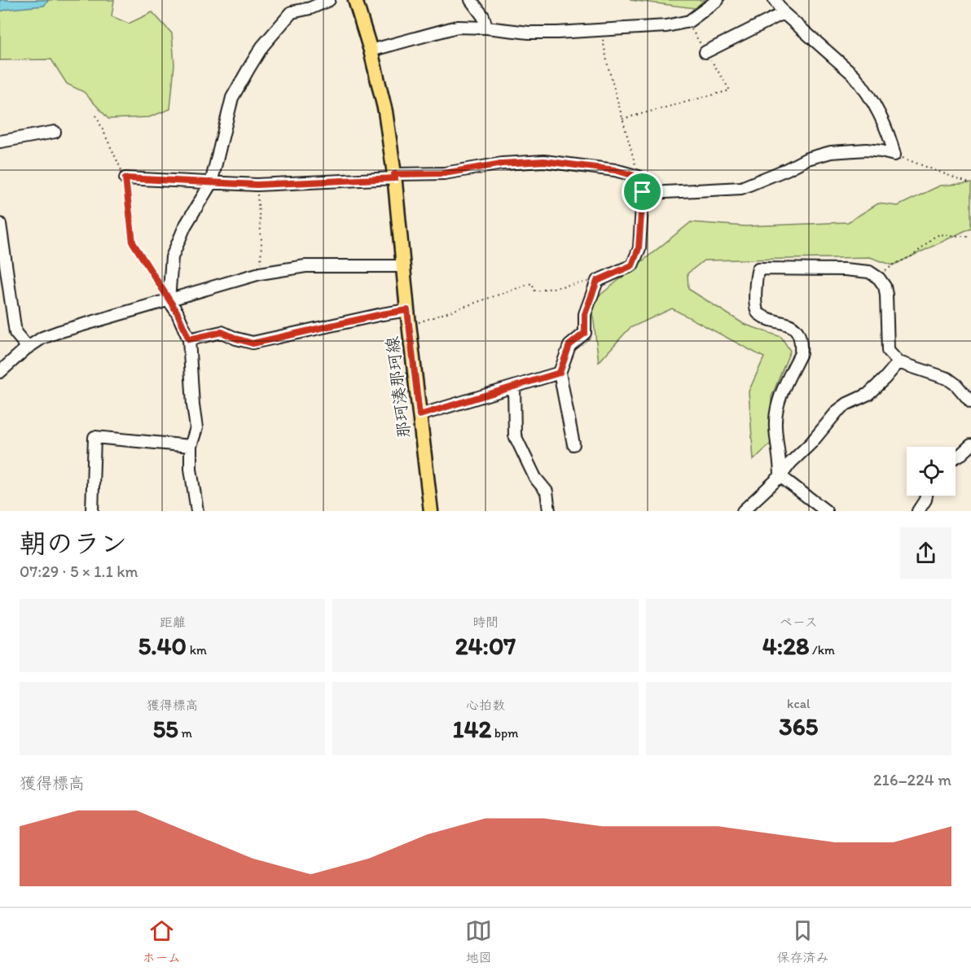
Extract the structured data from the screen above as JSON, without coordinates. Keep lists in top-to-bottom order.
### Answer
{
  "streets": {
    "main road": ["那珂湊那珂線"]
  },
  "page": {
    "heading": ["朝のラン", "07:29 · 5 × 1.1 km"],
    "stats": [
      ["距離", "5.40 km"],
      ["時間", "24:07"],
      ["ペース", "4:28 /km"],
      ["獲得標高", "55 m"],
      ["心拍数", "142 bpm"],
      ["kcal", "365"]
    ],
    "chart": ["獲得標高", "216–224 m"],
    "tabs": ["ホーム", "地図", "保存済み"]
  }
}
